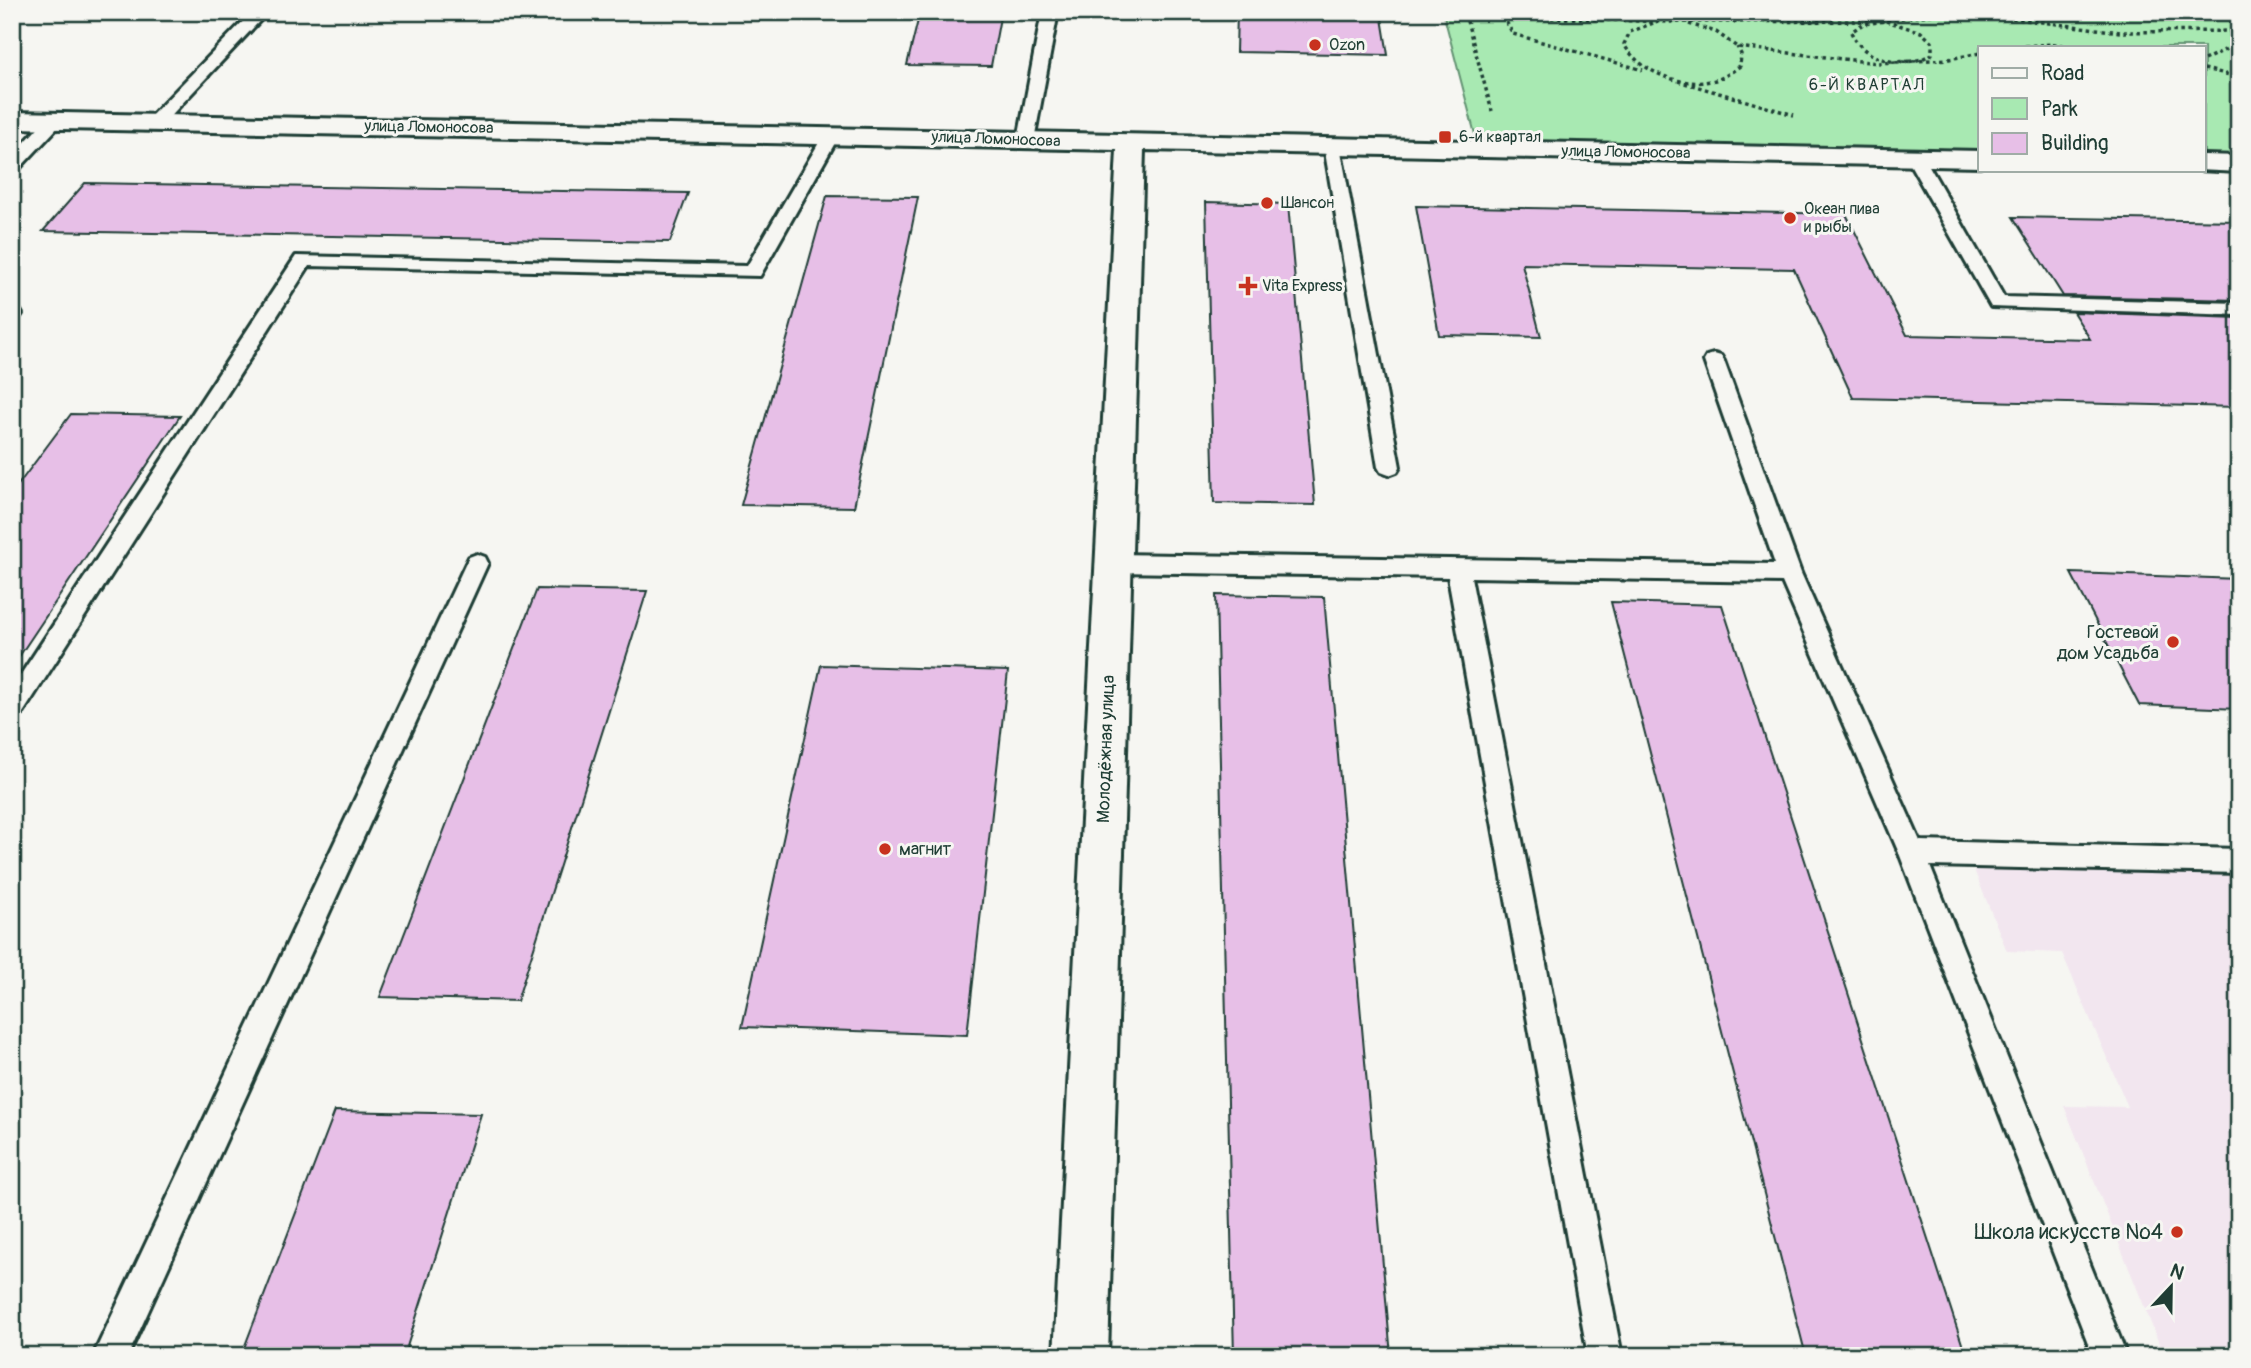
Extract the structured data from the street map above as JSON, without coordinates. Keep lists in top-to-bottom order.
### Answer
{
  "streets": {
    "street": ["улица Ломоносова", "Молодёжная улица"]
  },
  "crossings": [
    ["улица Ломоносова", "Молодёжная улица"]
  ],
  "districts": ["6-Й КВАРТАЛ"],
  "places": {
    "other": [
      "Ozon",
      "Шансон",
      "Океан пива и рыбы",
      "Гостевой дом Усадьба",
      "магнит",
      "Школа искусств №4"
    ],
    "transit": ["6-й квартал"],
    "health": ["Vita Express"]
  },
  "legend": ["Road", "Park", "Building"],
  "north": "top"
}
